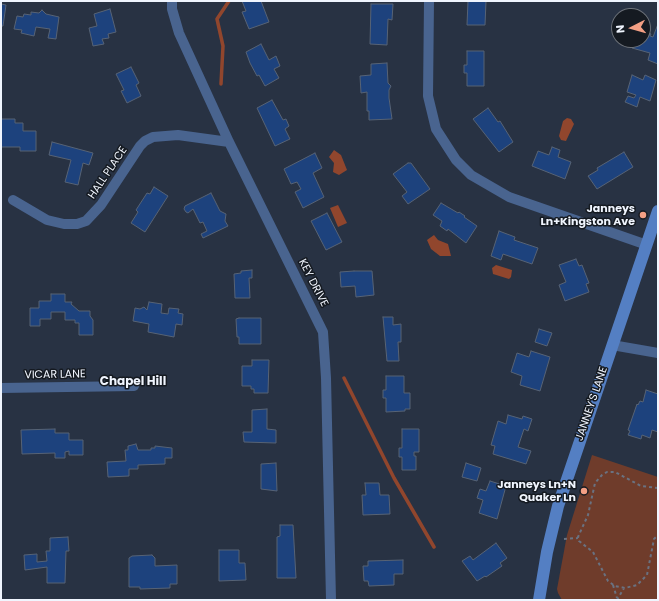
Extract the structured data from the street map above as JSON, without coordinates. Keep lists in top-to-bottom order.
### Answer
{
  "streets": {
    "main road": ["JANNEY'S LANE"],
    "street": ["HALL PLACE", "KEY DRIVE", "VICAR LANE"]
  },
  "crossings": [
    ["HALL PLACE", "KEY DRIVE"]
  ],
  "districts": ["Chapel Hill"],
  "places": ["Janneys Ln+Kingston Ave", "Janneys Ln+N Quaker Ln"],
  "north": "left"
}
